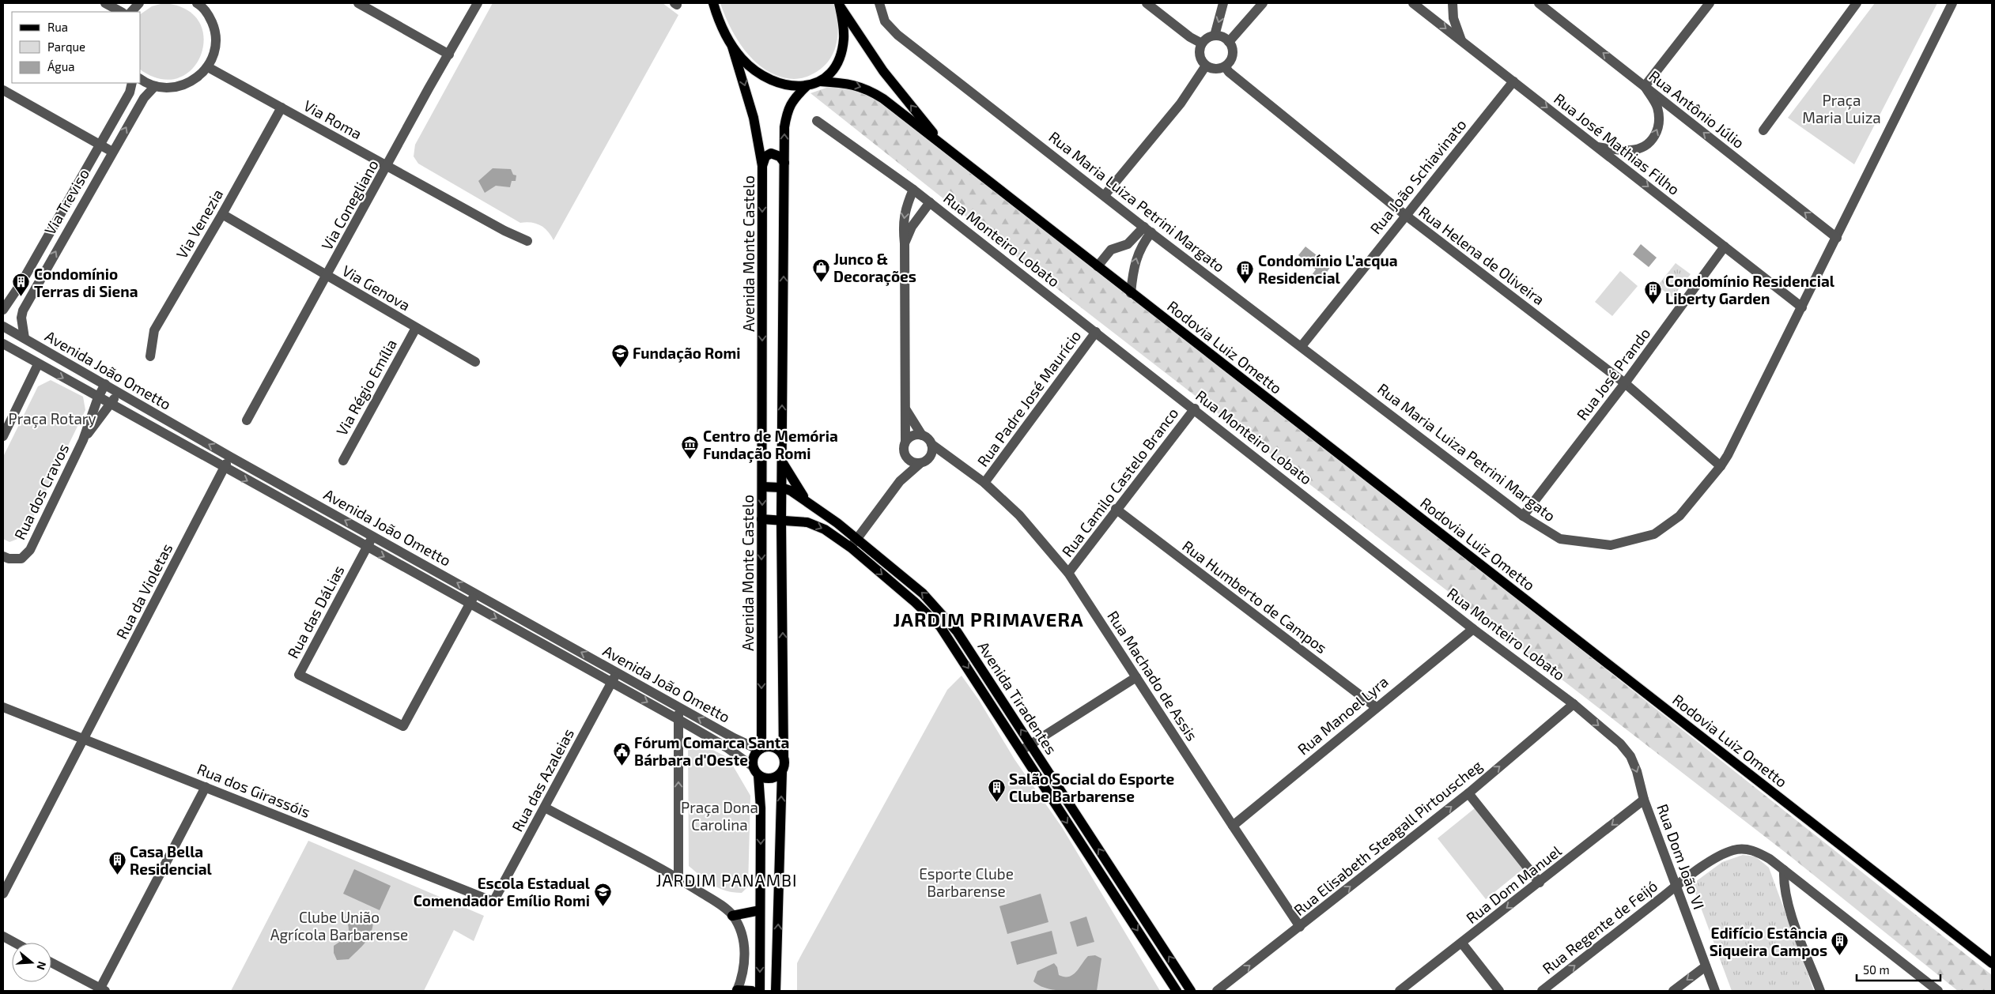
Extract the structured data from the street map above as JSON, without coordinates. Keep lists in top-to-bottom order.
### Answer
{
  "streets": {
    "main road": ["Avenida Monte Castelo", "Rodovia Luiz Ometto", "Avenida Tiradentes"],
    "street": [
      "Rua Antônio Júlio",
      "Via Roma",
      "Rua José Mathias Filho",
      "Rua João Schiavinato",
      "Via Treviso",
      "Rua Maria Luiza Petrini Margato",
      "Via Conegliano",
      "Via Venezia",
      "Rua Monteiro Lobato",
      "Rua Helena de Oliveira",
      "Via Genova",
      "Avenida João Ometto",
      "Rua José Prando",
      "Via Régio Emília",
      "Rua Padre José Maurício",
      "Rua Camilo Castelo Branco",
      "Rua dos Cravos",
      "Rua da Violetas",
      "Rua Humberto de Campos",
      "Rua das DáLias",
      "Rua Machado de Assis",
      "Rua Manoel Lyra",
      "Rua das Azaleias",
      "Rua dos Girassóis",
      "Rua Elisabeth Steagall Pirtouscheg",
      "Rua Dom João VI",
      "Rua Dom Manuel",
      "Rua Regente de Feijó"
    ]
  },
  "crossings": [
    ["Rua Antônio Júlio", "Rua Maria Luiza Petrini Margato"],
    ["Via Roma", "Via Conegliano"],
    ["Via Roma", "Via Venezia"],
    ["Rua José Mathias Filho", "Rua João Schiavinato"],
    ["Rua José Mathias Filho", "Rua Maria Luiza Petrini Margato"],
    ["Rua José Mathias Filho", "Rua José Prando"],
    ["Rua João Schiavinato", "Rua Maria Luiza Petrini Margato"],
    ["Rua João Schiavinato", "Rua Helena de Oliveira"],
    ["Via Treviso", "Avenida João Ometto"],
    ["Rua Maria Luiza Petrini Margato", "Rua Helena de Oliveira"],
    ["Rua Maria Luiza Petrini Margato", "Rua José Prando"],
    ["Via Conegliano", "Via Genova"],
    ["Via Venezia", "Via Genova"],
    ["Rua Monteiro Lobato", "Rua Padre José Maurício"],
    ["Rua Monteiro Lobato", "Rua Camilo Castelo Branco"],
    ["Rua Monteiro Lobato", "Rua Manoel Lyra"],
    ["Rua Monteiro Lobato", "Rua Elisabeth Steagall Pirtouscheg"],
    ["Rua Monteiro Lobato", "Rua Dom João VI"],
    ["Rua Monteiro Lobato", "Rua Dom Manuel"],
    ["Avenida Monte Castelo", "Avenida João Ometto"],
    ["Avenida Monte Castelo", "Avenida Tiradentes"],
    ["Rua Helena de Oliveira", "Rua José Prando"],
    ["Via Genova", "Via Régio Emília"],
    ["Avenida João Ometto", "Rua dos Cravos"],
    ["Avenida João Ometto", "Rua da Violetas"],
    ["Avenida João Ometto", "Rua das DáLias"],
    ["Avenida João Ometto", "Rua das Azaleias"],
    ["Rua Padre José Maurício", "Rua Machado de Assis"],
    ["Rua Camilo Castelo Branco", "Rua Humberto de Campos"],
    ["Rua Camilo Castelo Branco", "Rua Machado de Assis"],
    ["Rua da Violetas", "Rua dos Girassóis"],
    ["Rua Humberto de Campos", "Rua Manoel Lyra"],
    ["Rua Machado de Assis", "Rua Manoel Lyra"],
    ["Rua Machado de Assis", "Rua Elisabeth Steagall Pirtouscheg"],
    ["Rua das Azaleias", "Rua dos Girassóis"],
    ["Rua Dom João VI", "Rua Dom Manuel"],
    ["Rua Dom João VI", "Rua Regente de Feijó"]
  ],
  "one_way": [
    "Rua Antônio Júlio",
    "Rua José Mathias Filho",
    "Rua Elisabeth Steagall Pirtouscheg",
    "Rua Dom Manuel"
  ],
  "districts": ["JARDIM PRIMAVERA", "JARDIM PANAMBI"],
  "parks": [
    "Praça Maria Luiza",
    "Praça Rotary",
    "Praça Dona Carolina",
    "Esporte Clube Barbarense",
    "Clube União Agrícola Barbarense"
  ],
  "places": {
    "shop": ["Junco & Decorações"],
    "building": [
      "Condomínio L’acqua Residencial",
      "Condomínio Terras di Siena",
      "Condomínio Residencial Liberty Garden",
      "Salão Social do Esporte Clube Barbarense",
      "Casa Bella Residencial",
      "Edifício Estância Siqueira Campos"
    ],
    "school or university": ["Fundação Romi", "Escola Estadual Comendador Emílio Romi"],
    "museum": ["Centro de Memória Fundação Romi"],
    "public building": ["Fórum Comarca Santa Bárbara d'Oeste"]
  },
  "legend": ["Rua", "Parque", "Água"],
  "scale_bar": "50 m",
  "north": "right"
}
